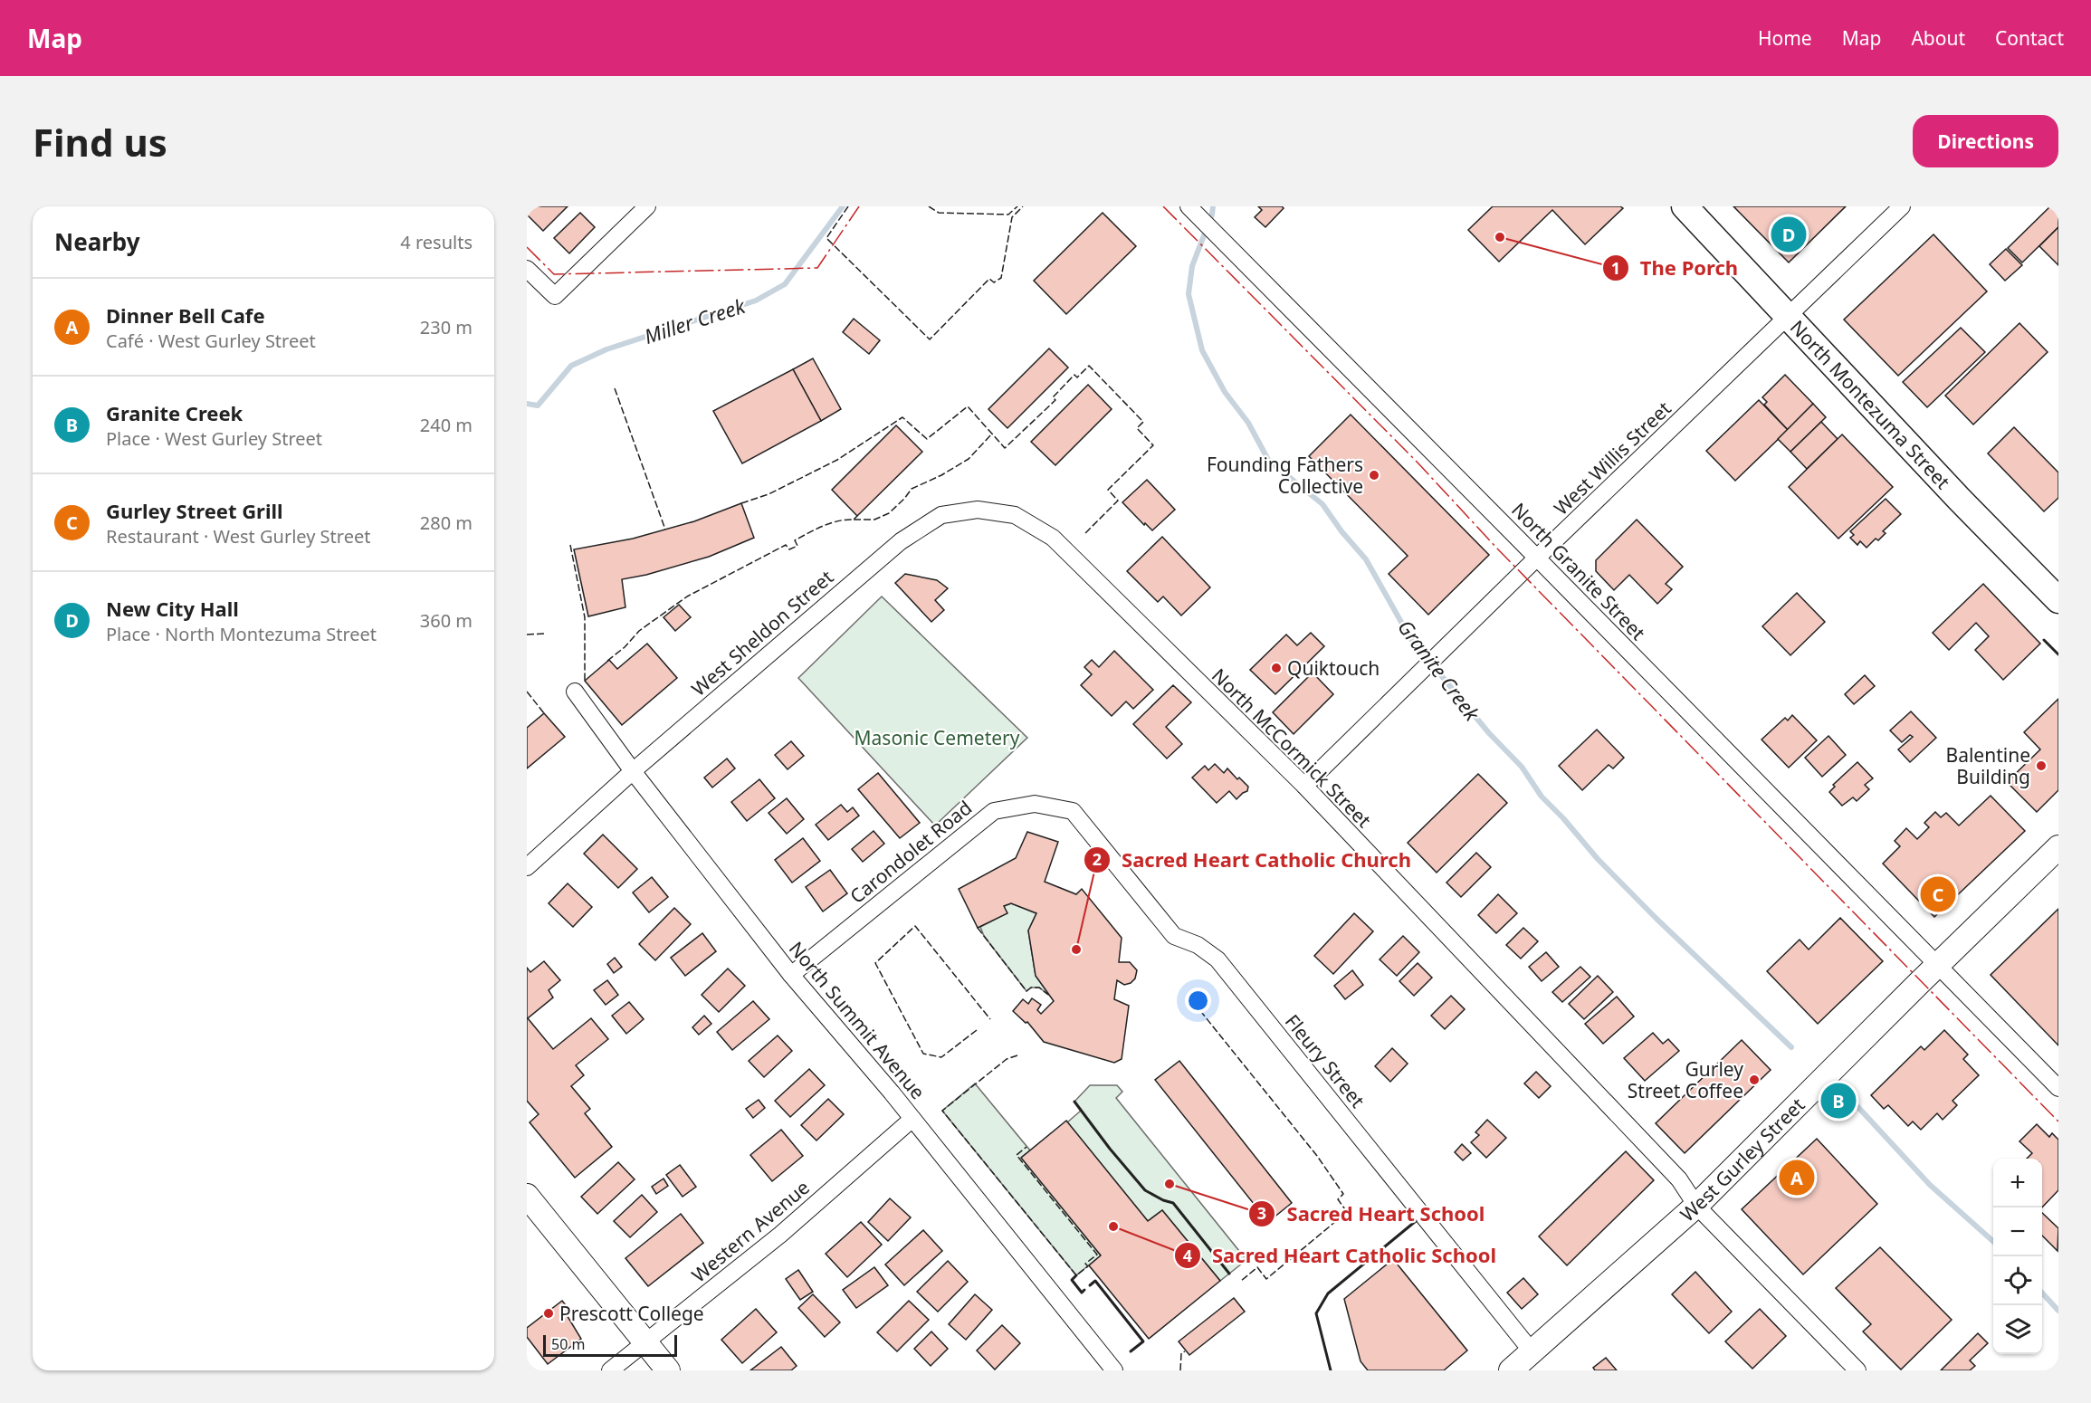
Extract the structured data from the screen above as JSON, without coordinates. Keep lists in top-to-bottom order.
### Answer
{
  "streets": {
    "main road": ["North Montezuma Street", "West Gurley Street"],
    "street": [
      "West Willis Street",
      "North Granite Street",
      "West Sheldon Street",
      "North McCormick Street",
      "Carondolet Road",
      "North Summit Avenue",
      "Fleury Street",
      "Western Avenue"
    ]
  },
  "crossings": [
    ["North Montezuma Street", "West Willis Street"],
    ["West Willis Street", "North Granite Street"],
    ["West Willis Street", "North McCormick Street"],
    ["North Granite Street", "West Gurley Street"],
    ["West Sheldon Street", "North McCormick Street"],
    ["West Sheldon Street", "North Summit Avenue"],
    ["North McCormick Street", "West Gurley Street"],
    ["Carondolet Road", "North Summit Avenue"],
    ["Carondolet Road", "Fleury Street"],
    ["North Summit Avenue", "Western Avenue"],
    ["Fleury Street", "West Gurley Street"]
  ],
  "water": ["Miller Creek", "Granite Creek"],
  "parks": ["Masonic Cemetery"],
  "places": [
    "The Porch",
    "Founding Fathers Collective",
    "Quiktouch",
    "Balentine Building",
    "Sacred Heart Catholic Church",
    "Gurley Street Coffee",
    "Sacred Heart School",
    "Sacred Heart Catholic School",
    "Prescott College"
  ],
  "scale_bar": "50 m",
  "page": {
    "header": "Map",
    "nav": [
      "Home",
      "Map",
      "About",
      "Contact"
    ],
    "buttons": "Directions",
    "title": "Find us",
    "heading": ["Nearby", "4 results"],
    "pins": [
      "D",
      "C",
      "B",
      "A"
    ],
    "list": [
      {
        "mark": "A",
        "name": "Dinner Bell Cafe",
        "note": "Café · West Gurley Street",
        "value": "230 m"
      },
      {
        "mark": "B",
        "name": "Granite Creek",
        "note": "Place · West Gurley Street",
        "value": "240 m"
      },
      {
        "mark": "C",
        "name": "Gurley Street Grill",
        "note": "Restaurant · West Gurley Street",
        "value": "280 m"
      },
      {
        "mark": "D",
        "name": "New City Hall",
        "note": "Place · North Montezuma Street",
        "value": "360 m"
      }
    ],
    "map_buttons": ["+", "−"],
    "scale": "50 m"
  }
}
